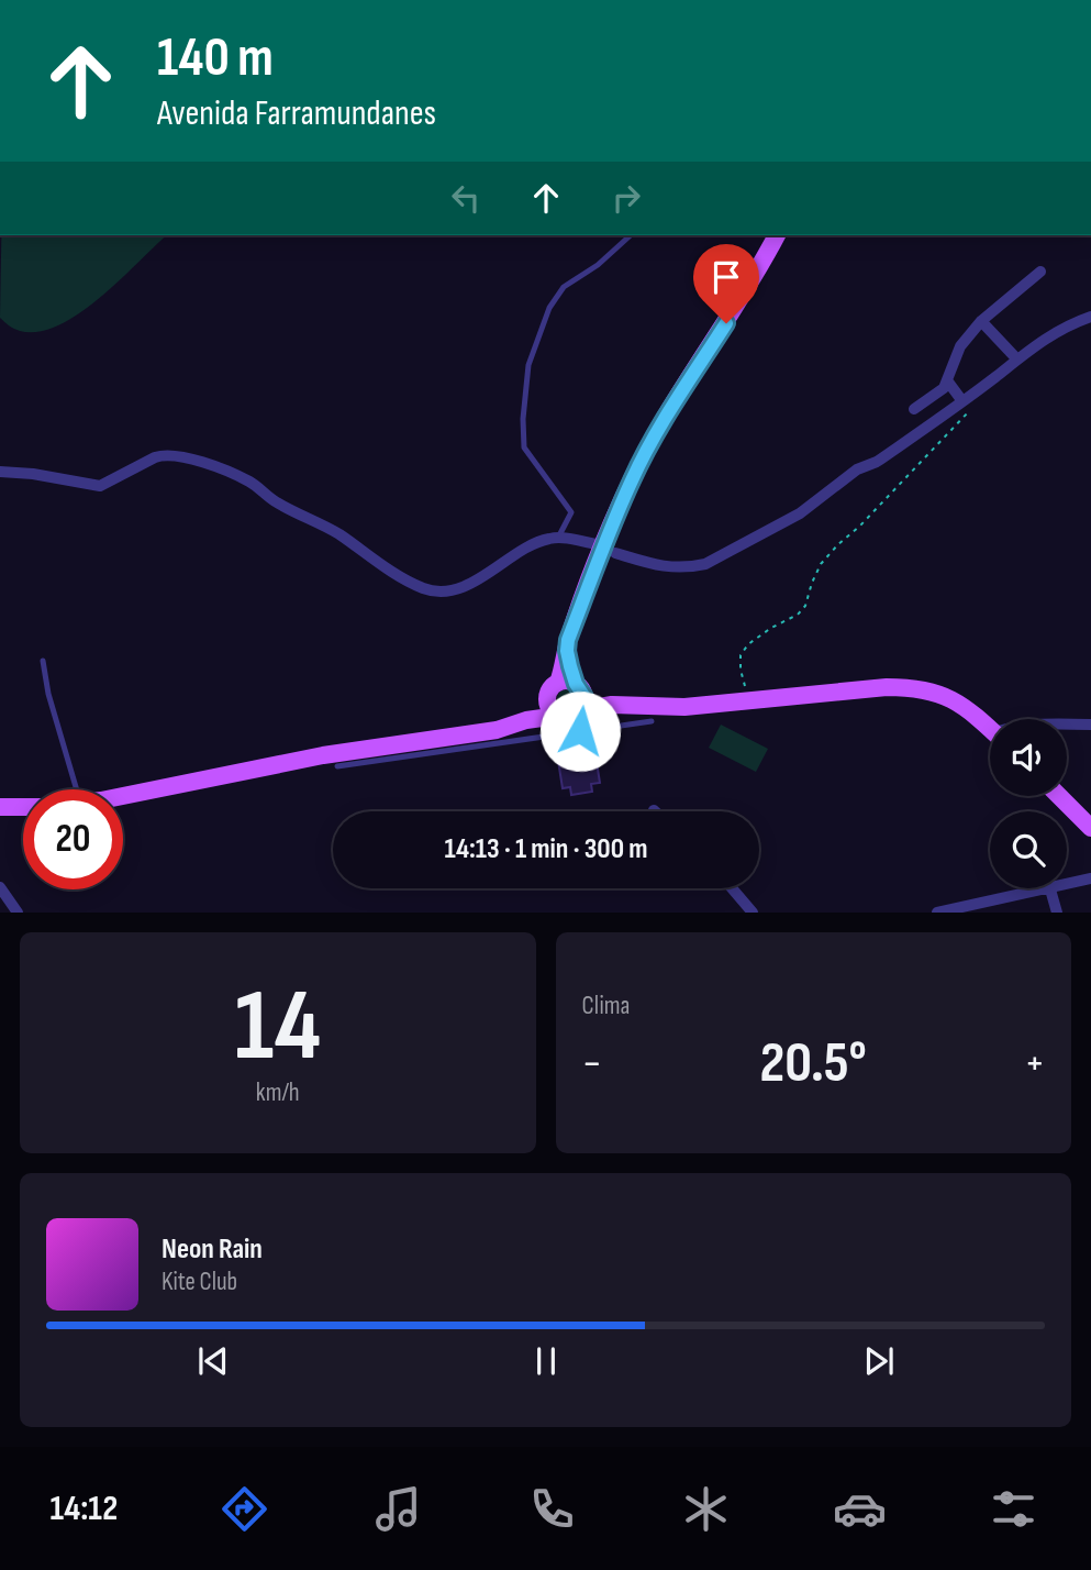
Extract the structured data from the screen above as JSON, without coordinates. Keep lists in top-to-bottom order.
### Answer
{
  "page": {
    "turn": ["140 m", "Avenida Farramundanes"],
    "limit": "20",
    "trip": "14:13 · 1 min · 300 m",
    "tile": [
      ["14", "km/h"],
      "Clima"
    ],
    "heat": ["−", "20.5°", "+"],
    "song": ["Neon Rain", "Kite Club"],
    "tabs": "14:12"
  }
}
